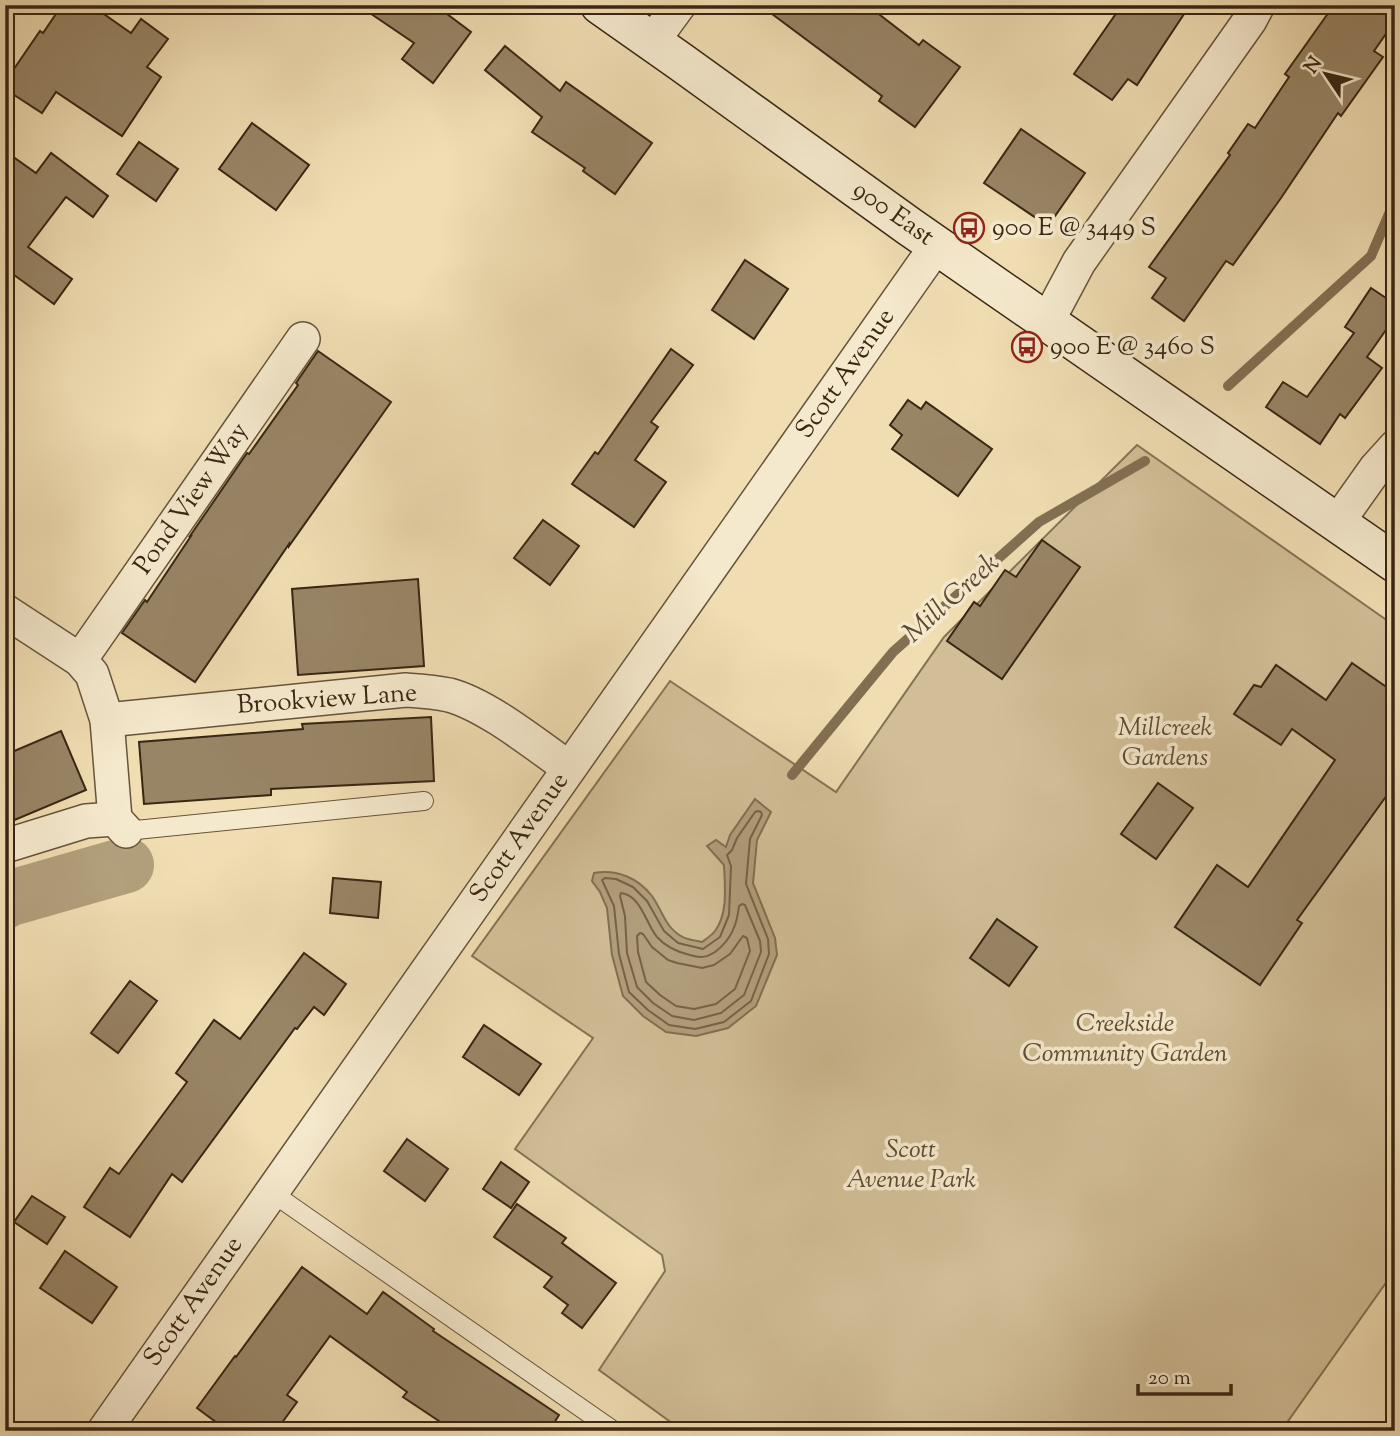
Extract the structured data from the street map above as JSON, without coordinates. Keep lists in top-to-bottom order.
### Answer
{
  "streets": {
    "main road": ["900 East"],
    "street": ["Scott Avenue", "Pond View Way", "Brookview Lane"]
  },
  "crossings": [
    ["900 East", "Scott Avenue"],
    ["Scott Avenue", "Brookview Lane"]
  ],
  "water": ["Mill Creek"],
  "parks": ["Millcreek Gardens", "Creekside Community Garden", "Scott Avenue Park"],
  "places": {
    "bus stop": ["900 E @ 3449 S", "900 E @ 3460 S"]
  },
  "scale_bar": "20 m",
  "north": "top left"
}
